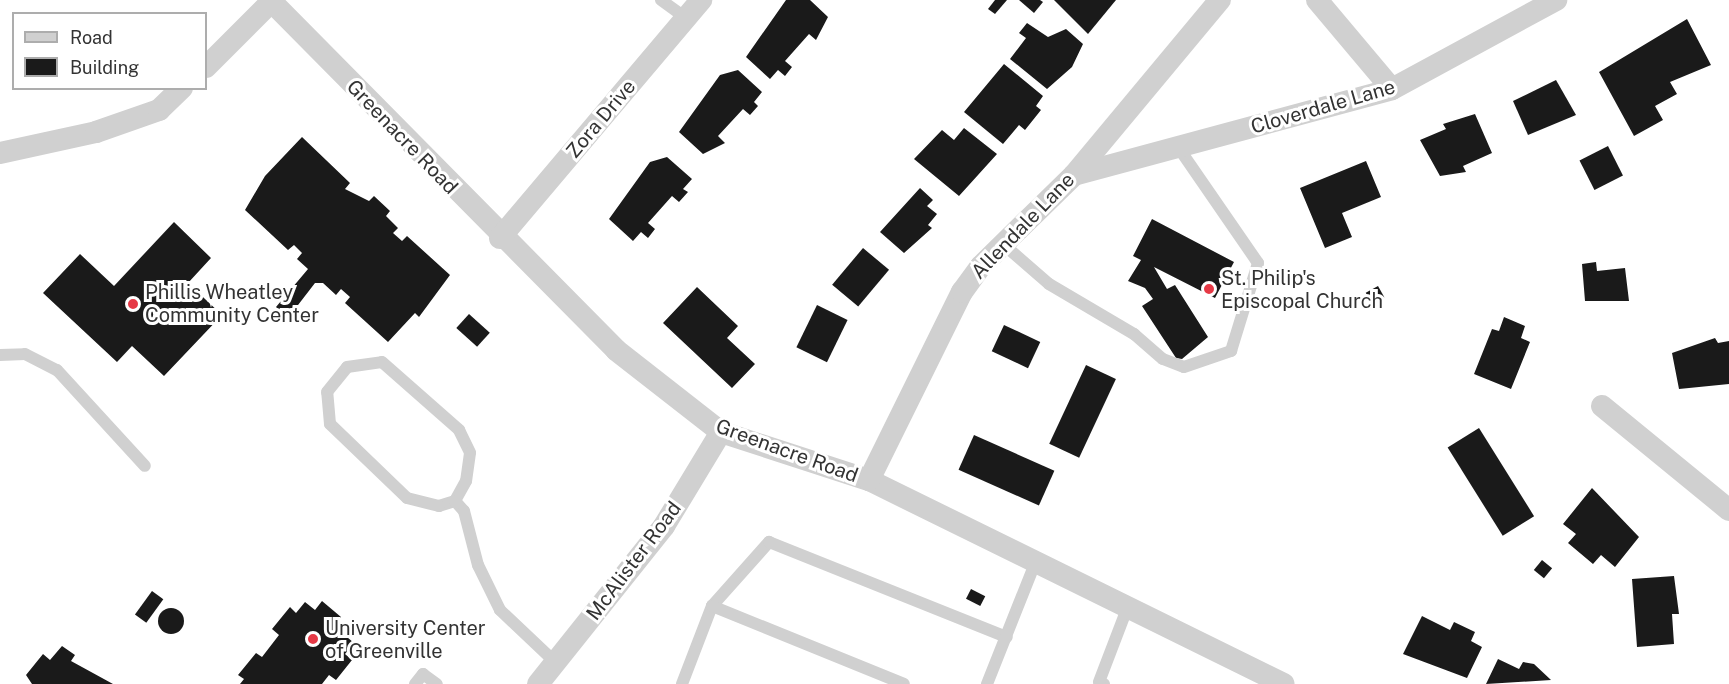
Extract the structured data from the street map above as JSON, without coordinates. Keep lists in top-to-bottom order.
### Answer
{
  "streets": {
    "street": [
      "Cloverdale Lane",
      "Zora Drive",
      "Greenacre Road",
      "Allendale Lane",
      "McAlister Road"
    ]
  },
  "crossings": [
    ["Cloverdale Lane", "Allendale Lane"],
    ["Zora Drive", "Greenacre Road"],
    ["Greenacre Road", "Allendale Lane"],
    ["Greenacre Road", "McAlister Road"]
  ],
  "places": ["St. Philip's Episcopal Church", "Phillis Wheatley Community Center", "University Center of Greenville"],
  "legend": ["Road", "Building"]
}
